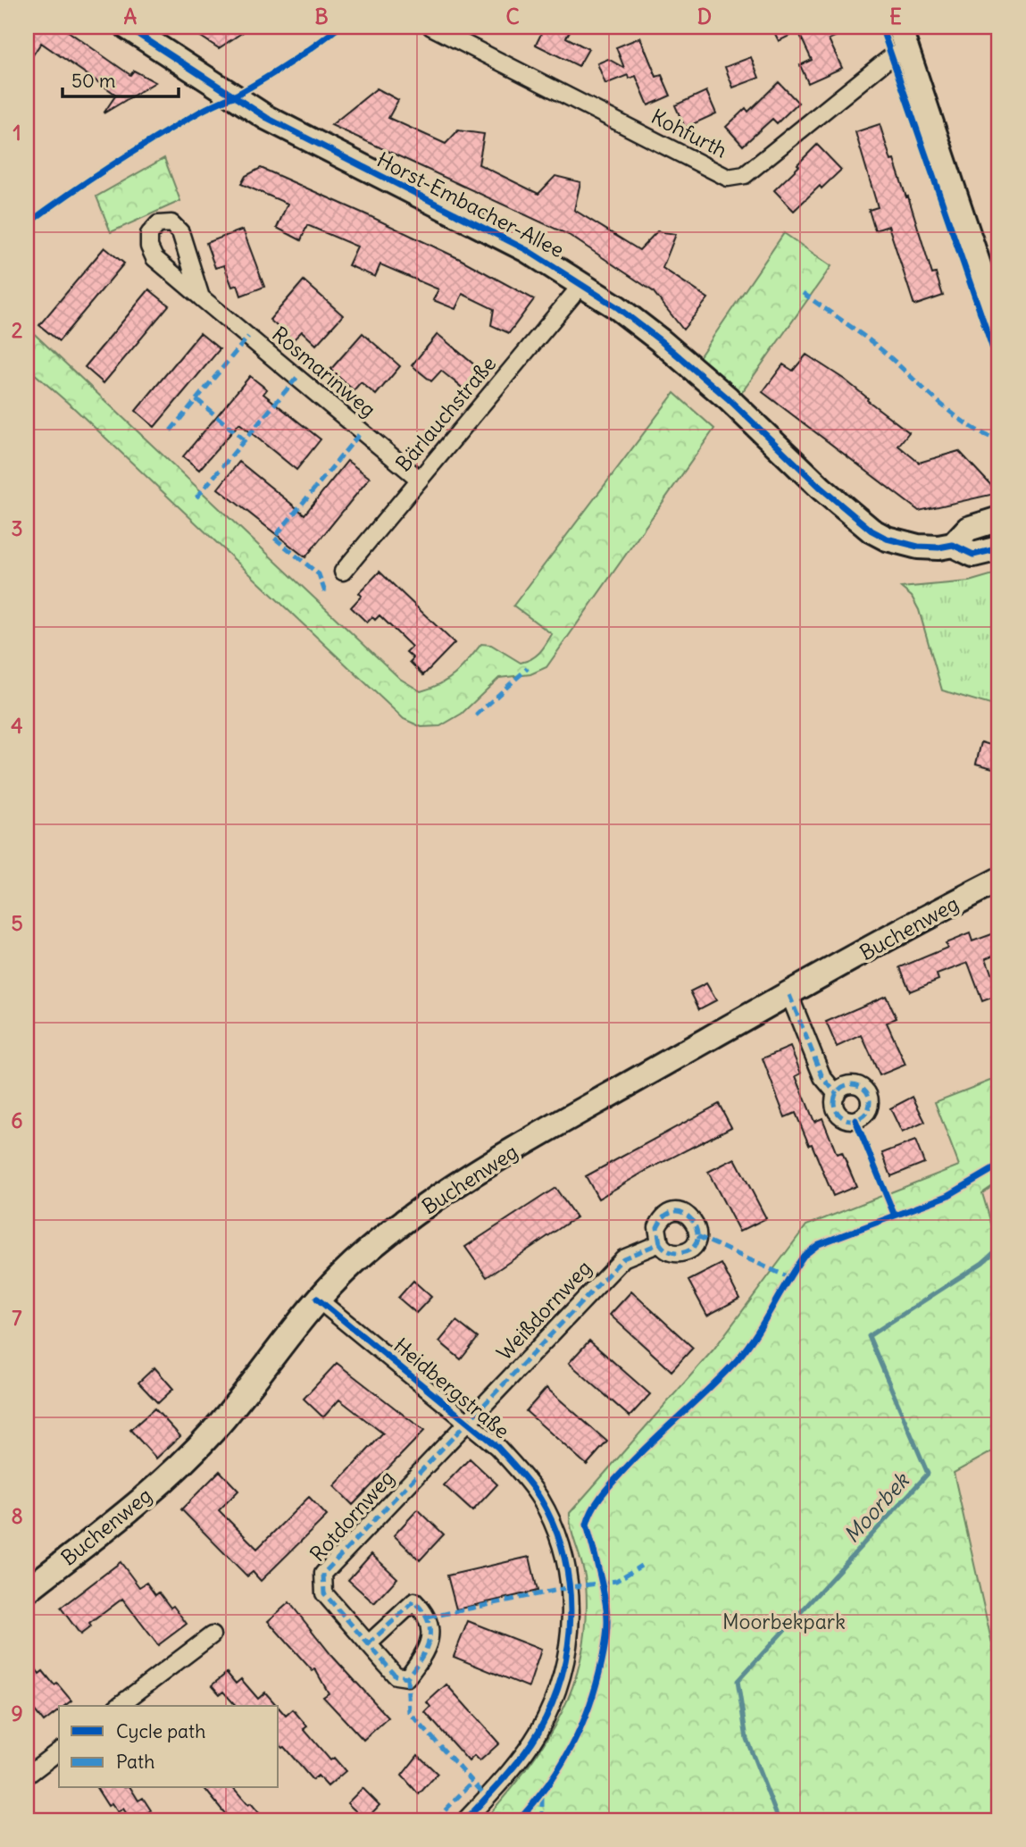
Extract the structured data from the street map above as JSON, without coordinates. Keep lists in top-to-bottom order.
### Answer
{
  "streets": {
    "street": [
      "Kohfurth",
      "Horst-Embacher-Allee",
      "Rosmarinweg",
      "Bärlauchstraße",
      "Buchenweg",
      "Weißdornweg",
      "Heidbergstraße",
      "Rotdornweg"
    ]
  },
  "crossings": [
    ["Horst-Embacher-Allee", "Bärlauchstraße"],
    ["Rosmarinweg", "Bärlauchstraße"],
    ["Buchenweg", "Heidbergstraße"],
    ["Weißdornweg", "Heidbergstraße"],
    ["Weißdornweg", "Rotdornweg"],
    ["Heidbergstraße", "Rotdornweg"]
  ],
  "water": ["Moorbek"],
  "parks": ["Moorbekpark"],
  "legend": ["Cycle path", "Path"],
  "scale_bar": "50 m",
  "grid": {
    "columns": [
      "A",
      "B",
      "C",
      "D",
      "E"
    ],
    "rows": [
      "1",
      "2",
      "3",
      "4",
      "5",
      "6",
      "7",
      "8",
      "9"
    ]
  }
}
